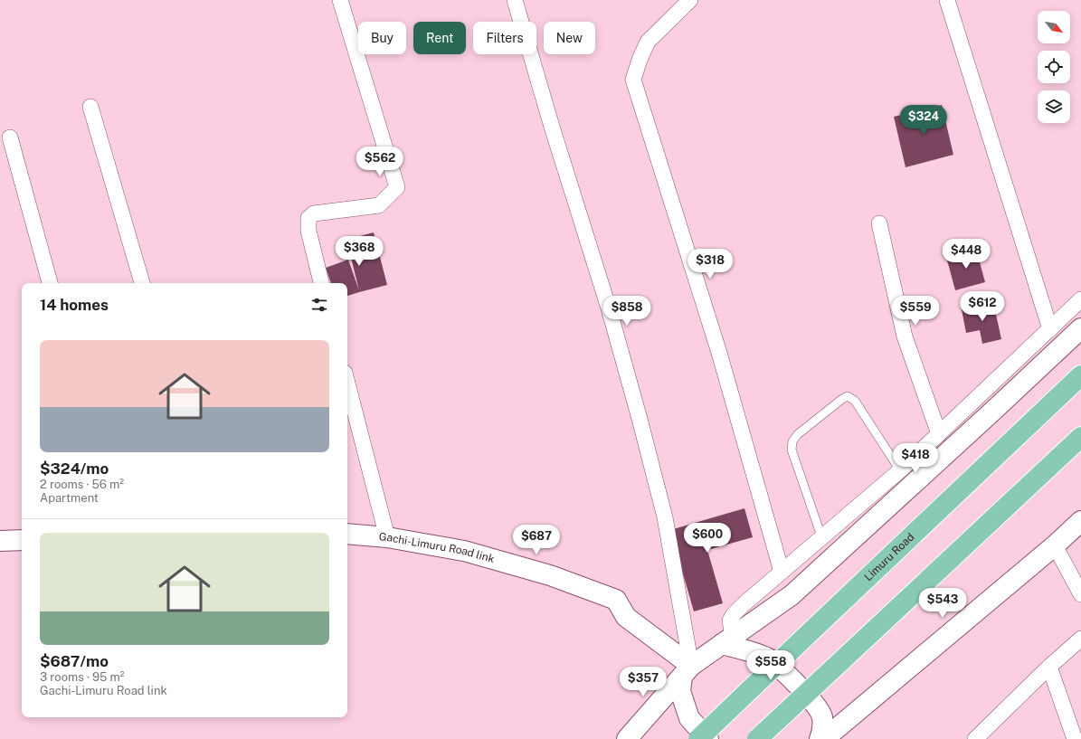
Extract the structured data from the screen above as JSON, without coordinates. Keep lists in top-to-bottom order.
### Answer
{
  "streets": {
    "highway": ["Limuru Road"],
    "street": ["Gachi-Limuru Road link"]
  },
  "north": "bottom right",
  "page": {
    "chip": [
      "Buy",
      "Rent",
      "Filters",
      "New"
    ],
    "price": [
      "$324",
      "$562",
      "$368",
      "$448",
      "$318",
      "$612",
      "$858",
      "$559",
      "$418",
      "$600",
      "$687",
      "$543",
      "$558",
      "$357"
    ],
    "heading": "14 homes",
    "list": [
      {
        "name": "$324/mo",
        "note": "2 rooms · 56 m² · Apartment"
      },
      {
        "name": "$687/mo",
        "note": "3 rooms · 95 m² · Gachi-Limuru Road link"
      }
    ]
  }
}
